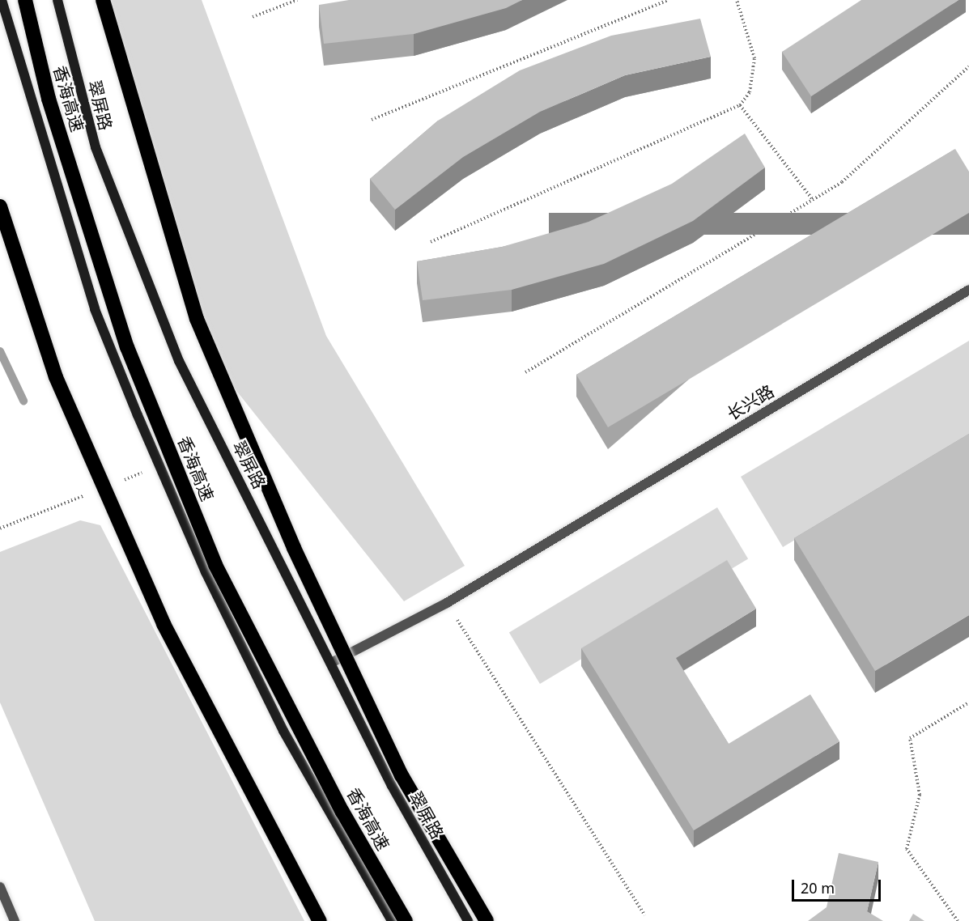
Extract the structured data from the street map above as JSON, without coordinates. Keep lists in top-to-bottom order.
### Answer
{
  "streets": {
    "highway": ["香海高速"],
    "main road": ["翠屏路"],
    "street": ["长兴路"]
  },
  "crossings": [
    ["翠屏路", "长兴路"]
  ],
  "scale_bar": "20 m"
}
